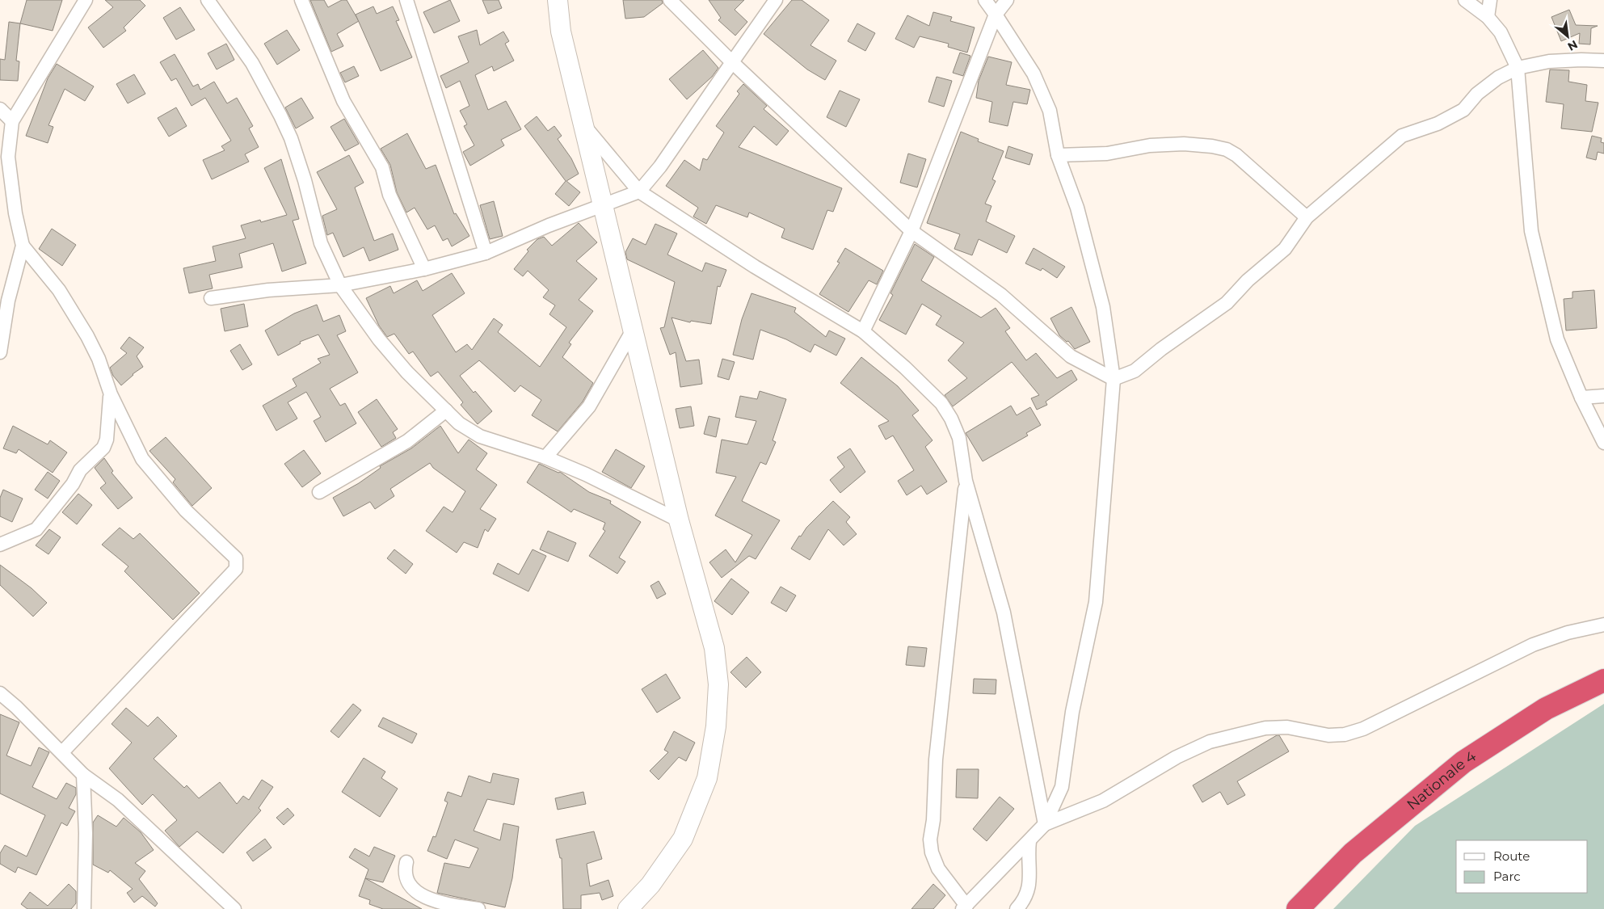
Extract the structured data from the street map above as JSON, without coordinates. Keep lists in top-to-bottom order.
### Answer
{
  "streets": {
    "highway": ["Nationale 4"]
  },
  "legend": ["Route", "Parc"],
  "north": "bottom right"
}
